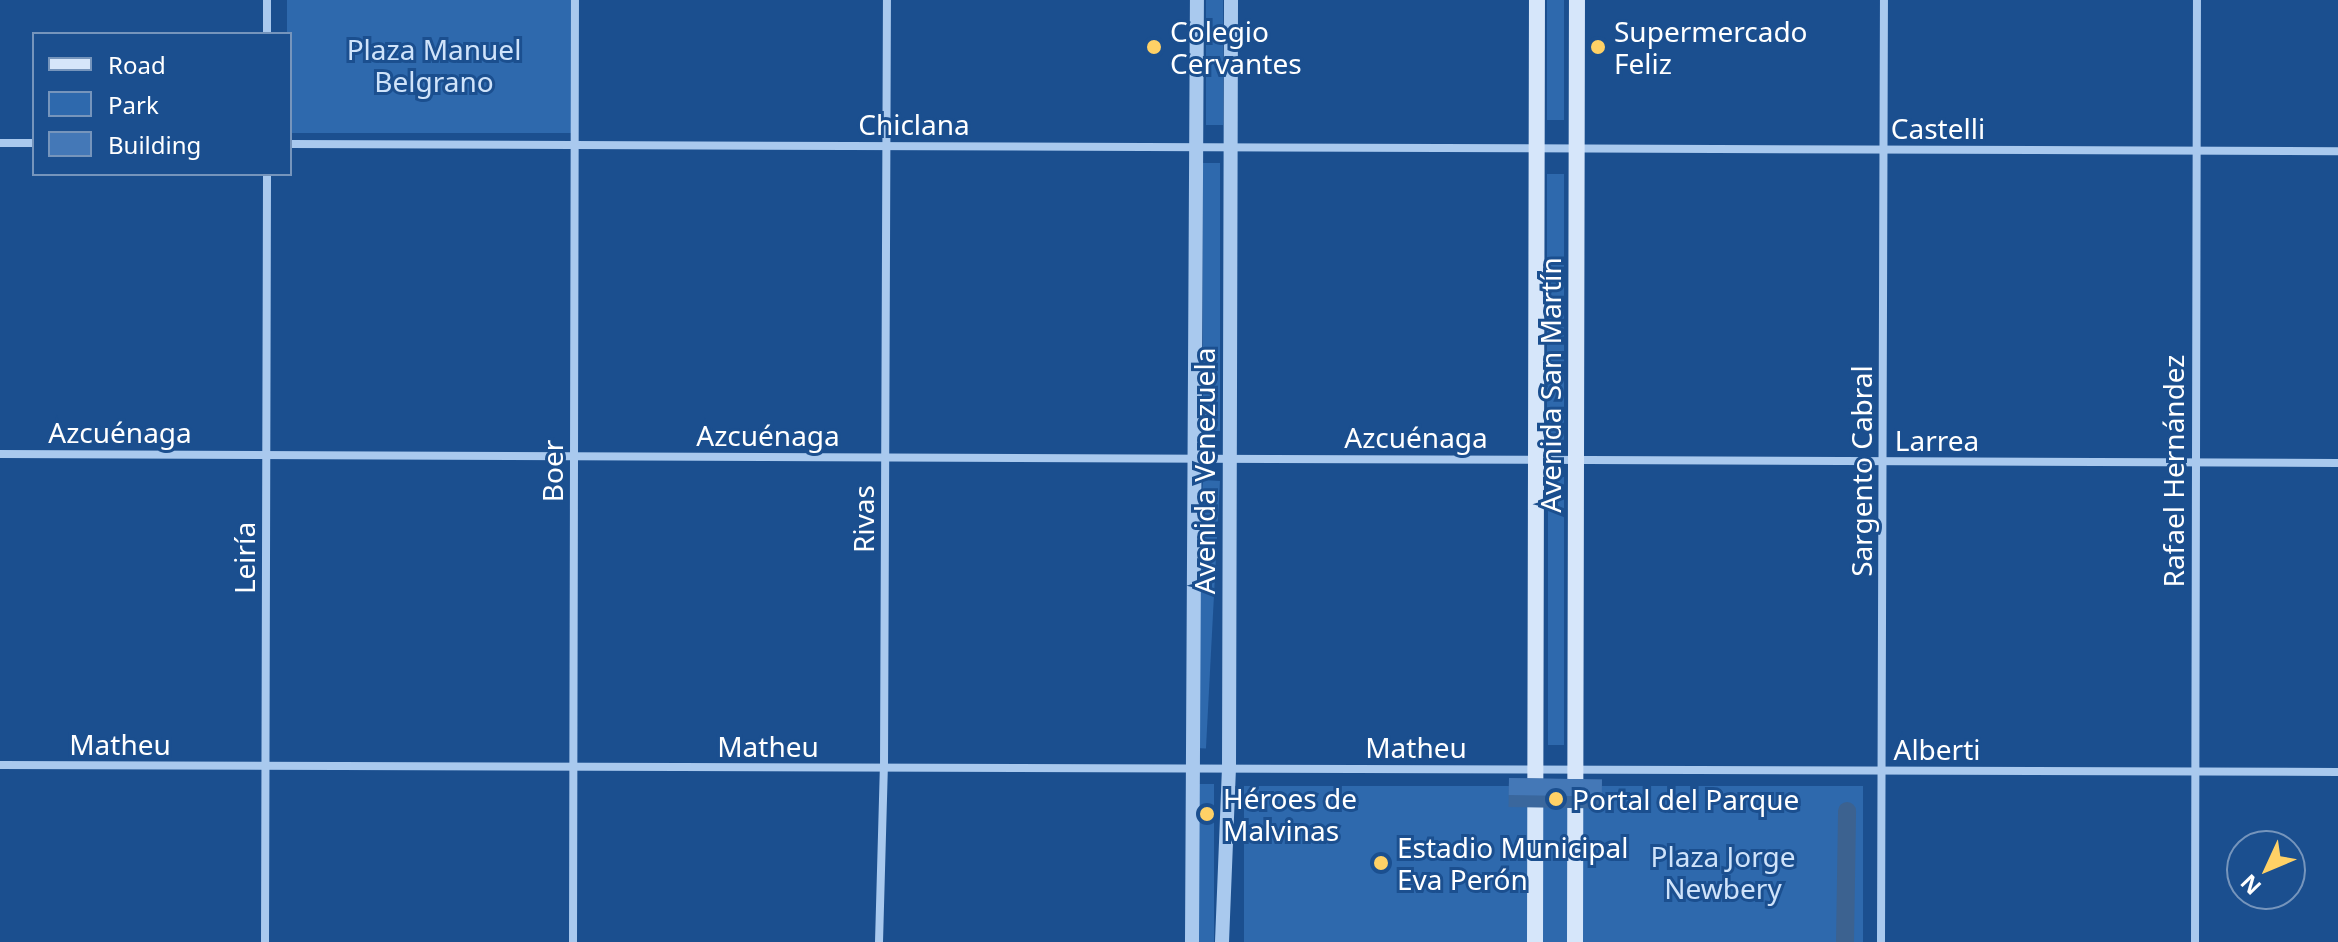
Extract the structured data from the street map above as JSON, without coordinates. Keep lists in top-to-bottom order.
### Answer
{
  "streets": {
    "main road": ["Avenida San Martín"],
    "street": [
      "Chiclana",
      "Castelli",
      "Azcuénaga",
      "Larrea",
      "Boer",
      "Avenida Venezuela",
      "Sargento Cabral",
      "Rafael Hernández",
      "Rivas",
      "Leiría",
      "Matheu",
      "Alberti"
    ]
  },
  "crossings": [
    ["Chiclana", "Castelli"],
    ["Chiclana", "Avenida San Martín"],
    ["Chiclana", "Boer"],
    ["Chiclana", "Avenida Venezuela"],
    ["Chiclana", "Rivas"],
    ["Castelli", "Avenida San Martín"],
    ["Castelli", "Sargento Cabral"],
    ["Castelli", "Rafael Hernández"],
    ["Avenida San Martín", "Azcuénaga"],
    ["Avenida San Martín", "Larrea"],
    ["Avenida San Martín", "Matheu"],
    ["Avenida San Martín", "Alberti"],
    ["Azcuénaga", "Larrea"],
    ["Azcuénaga", "Boer"],
    ["Azcuénaga", "Avenida Venezuela"],
    ["Azcuénaga", "Rivas"],
    ["Azcuénaga", "Leiría"],
    ["Larrea", "Sargento Cabral"],
    ["Larrea", "Rafael Hernández"],
    ["Boer", "Matheu"],
    ["Avenida Venezuela", "Matheu"],
    ["Sargento Cabral", "Alberti"],
    ["Rafael Hernández", "Alberti"],
    ["Rivas", "Matheu"],
    ["Leiría", "Matheu"],
    ["Matheu", "Alberti"]
  ],
  "parks": ["Plaza Manuel Belgrano", "Plaza Jorge Newbery"],
  "places": [
    "Colegio Cervantes",
    "Supermercado Feliz",
    "Portal del Parque",
    "Héroes de Malvinas",
    "Estadio Municipal Eva Perón"
  ],
  "legend": ["Road", "Park", "Building"],
  "north": "bottom left"
}
